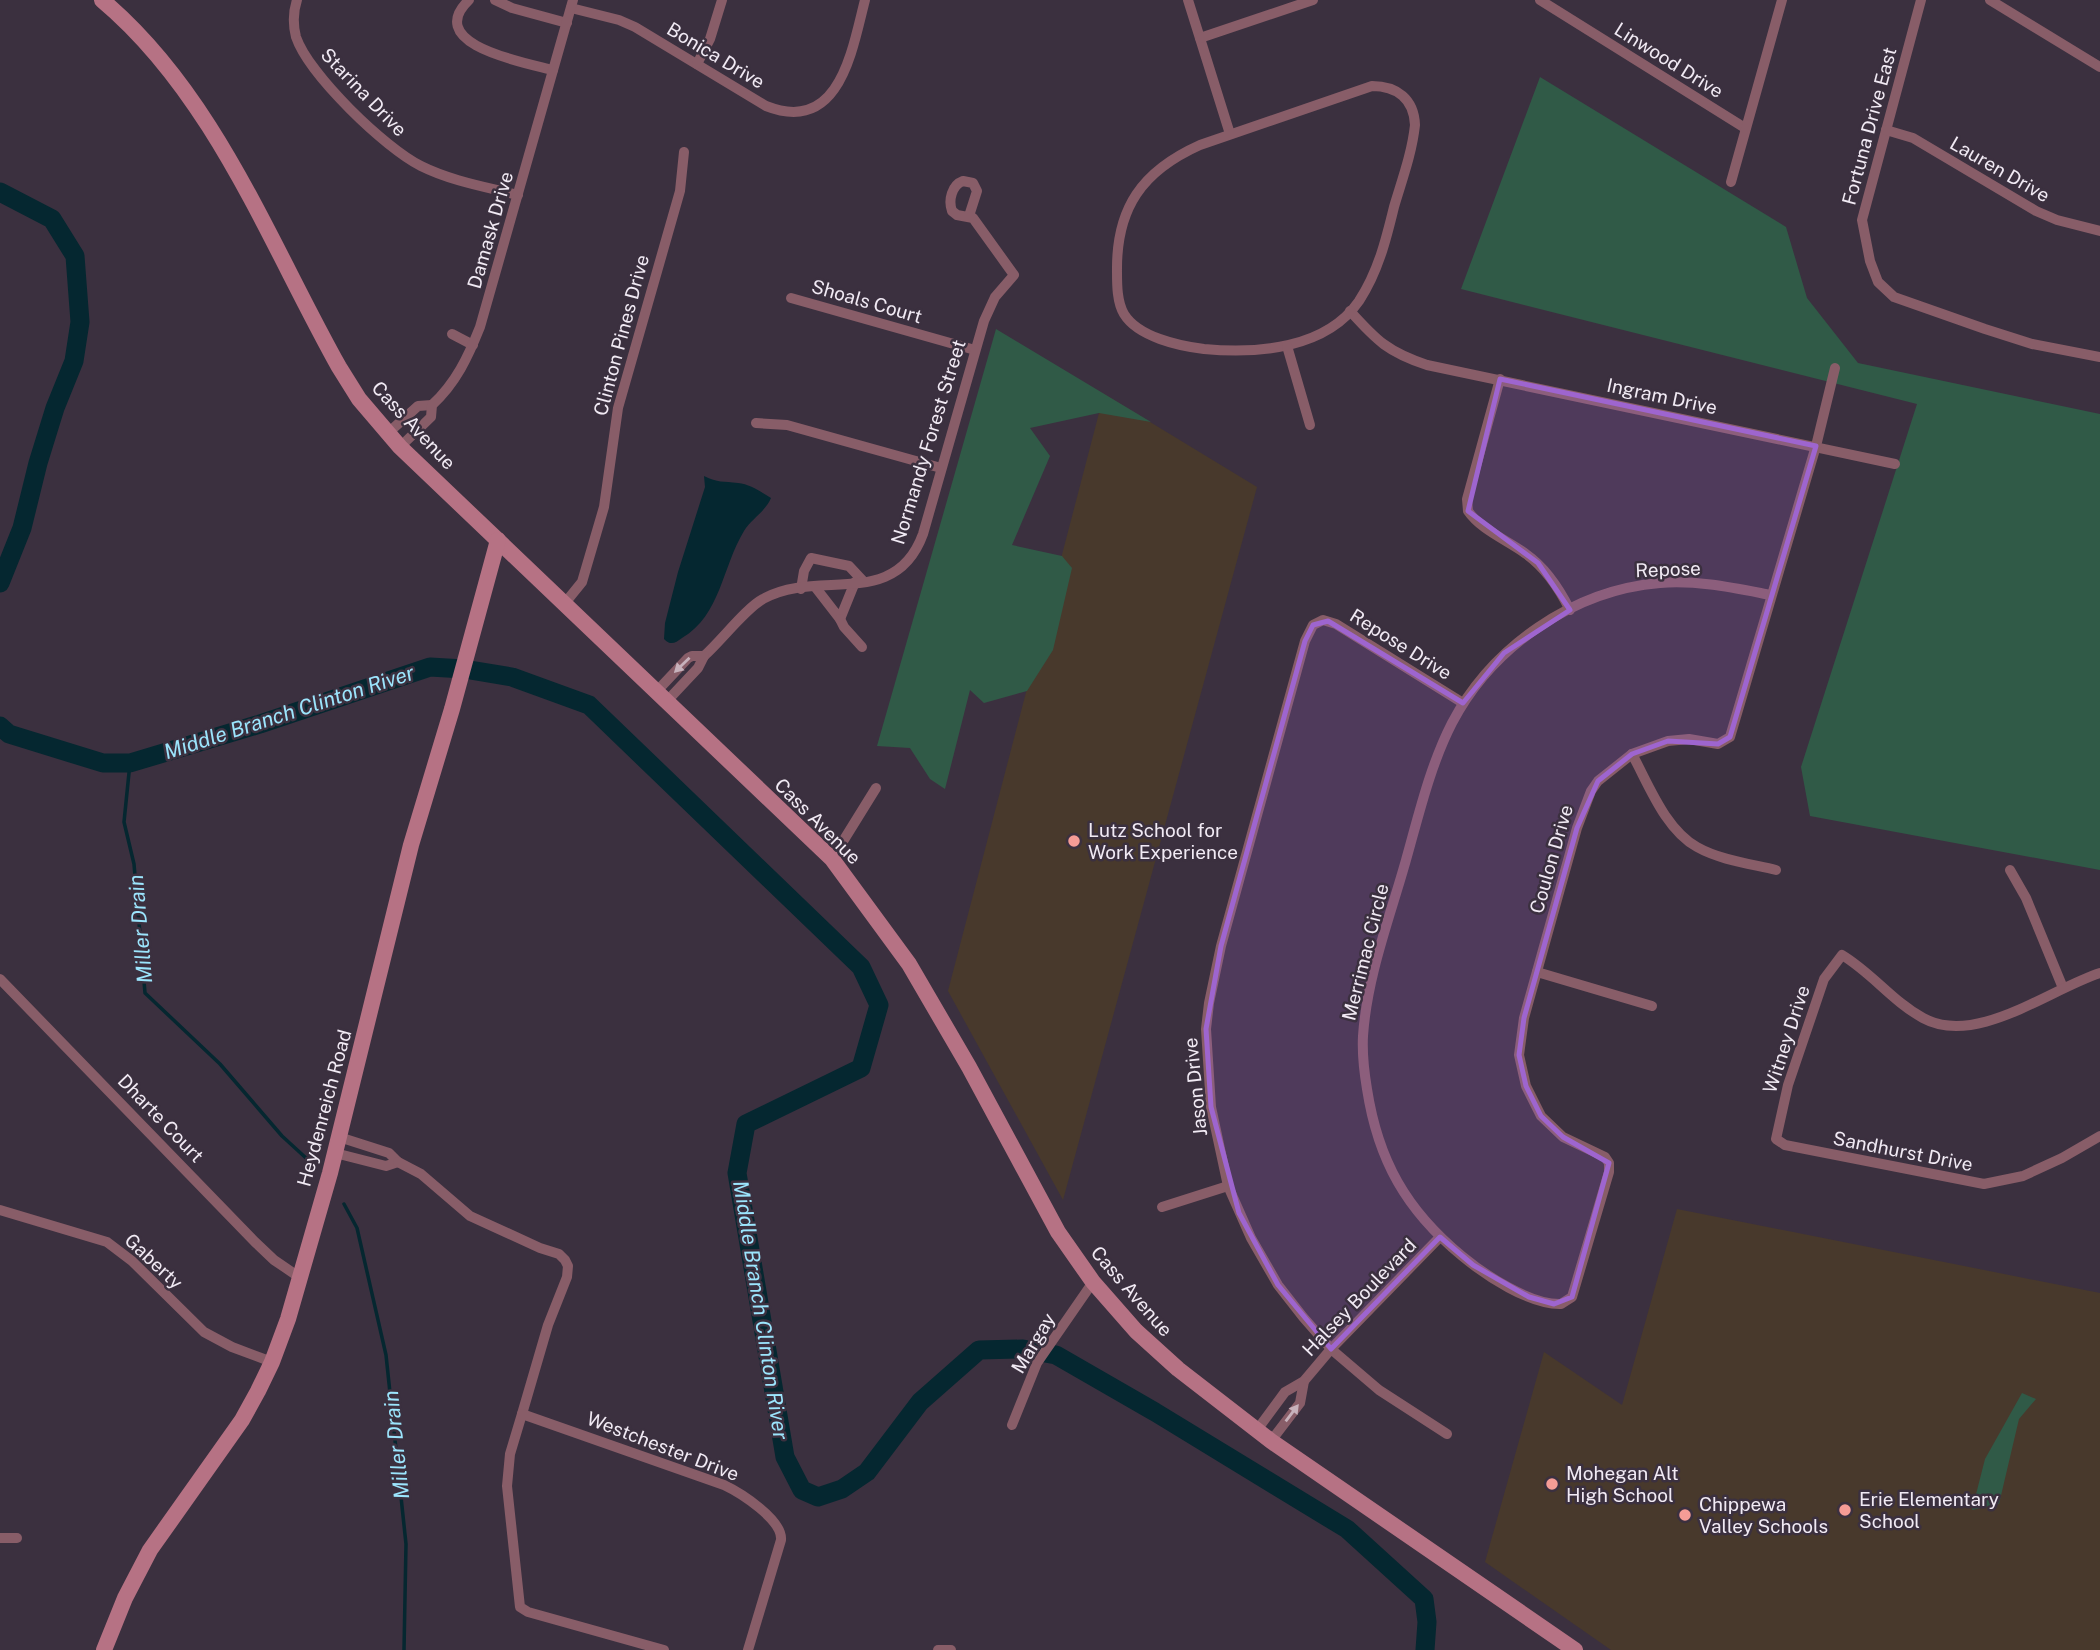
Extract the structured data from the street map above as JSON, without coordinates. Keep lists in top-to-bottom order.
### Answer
{
  "streets": {
    "main road": ["Cass Avenue", "Heydenreich Road"],
    "street": [
      "Bonica Drive",
      "Linwood Drive",
      "Starina Drive",
      "Fortuna Drive East",
      "Lauren Drive",
      "Damask Drive",
      "Shoals Court",
      "Clinton Pines Drive",
      "Ingram Drive",
      "Normandy Forest Street",
      "Repose",
      "Repose Drive",
      "Coulon Drive",
      "Merrimac Circle",
      "Witney Drive",
      "Jason Drive",
      "Dharte Court",
      "Sandhurst Drive",
      "Gaberty",
      "Halsey Boulevard",
      "Margay",
      "Westchester Drive"
    ]
  },
  "crossings": [
    ["Bonica Drive", "Damask Drive"],
    ["Starina Drive", "Damask Drive"],
    ["Fortuna Drive East", "Lauren Drive"],
    ["Damask Drive", "Cass Avenue"],
    ["Shoals Court", "Normandy Forest Street"],
    ["Clinton Pines Drive", "Cass Avenue"],
    ["Ingram Drive", "Coulon Drive"],
    ["Cass Avenue", "Normandy Forest Street"],
    ["Cass Avenue", "Heydenreich Road"],
    ["Cass Avenue", "Halsey Boulevard"],
    ["Cass Avenue", "Margay"],
    ["Repose", "Coulon Drive"],
    ["Repose", "Merrimac Circle"],
    ["Repose Drive", "Merrimac Circle"],
    ["Repose Drive", "Jason Drive"],
    ["Coulon Drive", "Merrimac Circle"],
    ["Merrimac Circle", "Halsey Boulevard"],
    ["Witney Drive", "Sandhurst Drive"],
    ["Jason Drive", "Halsey Boulevard"],
    ["Heydenreich Road", "Dharte Court"],
    ["Heydenreich Road", "Gaberty"]
  ],
  "water": ["Middle Branch Clinton River", "Miller Drain"],
  "places": [
    "Lutz School for Work Experience",
    "Mohegan Alt High School",
    "Erie Elementary School",
    "Chippewa Valley Schools"
  ]
}
